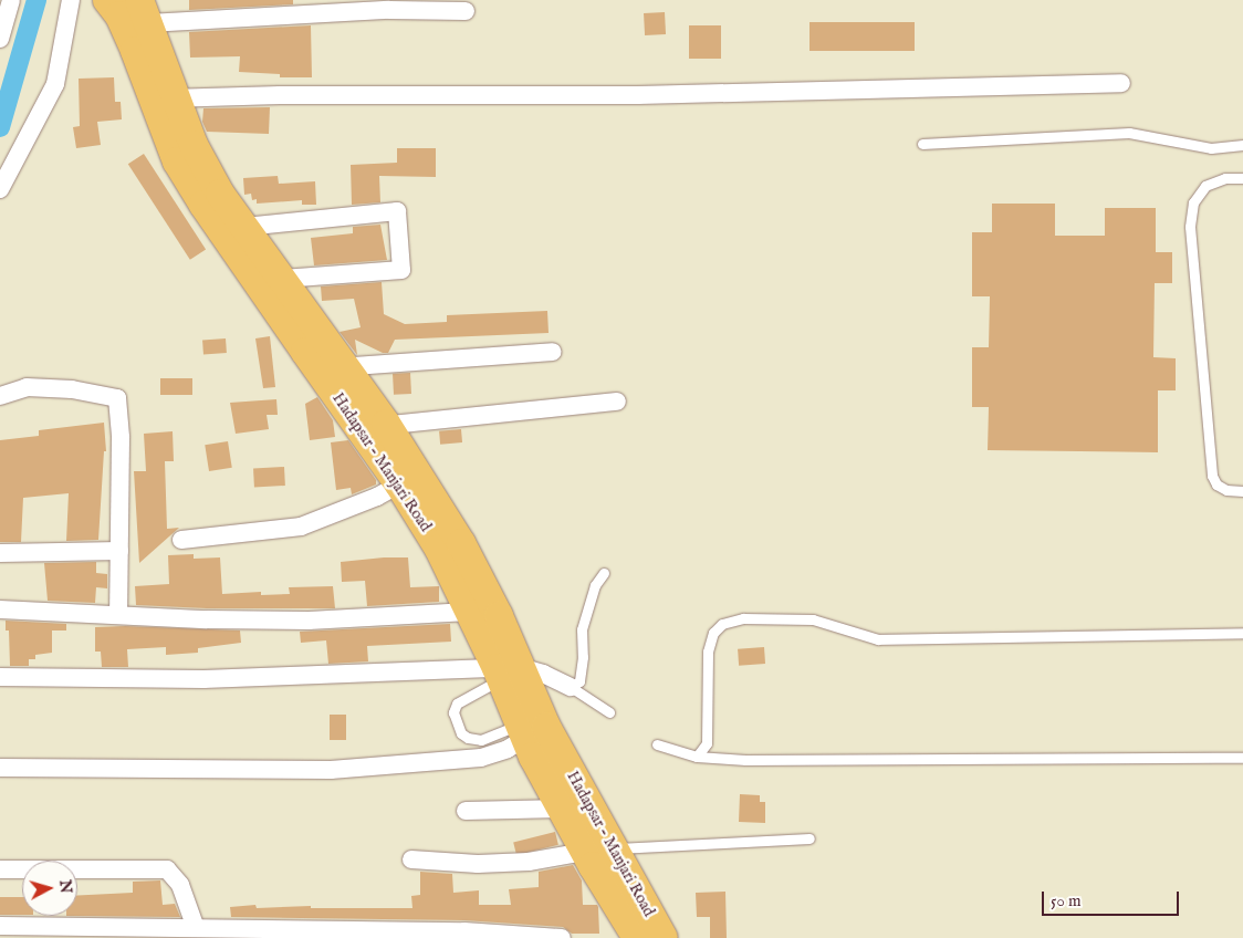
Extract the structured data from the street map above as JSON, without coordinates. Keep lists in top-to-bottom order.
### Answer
{
  "streets": {
    "main road": ["Hadapsar - Manjari Road"]
  },
  "scale_bar": "50 m",
  "north": "right"
}
